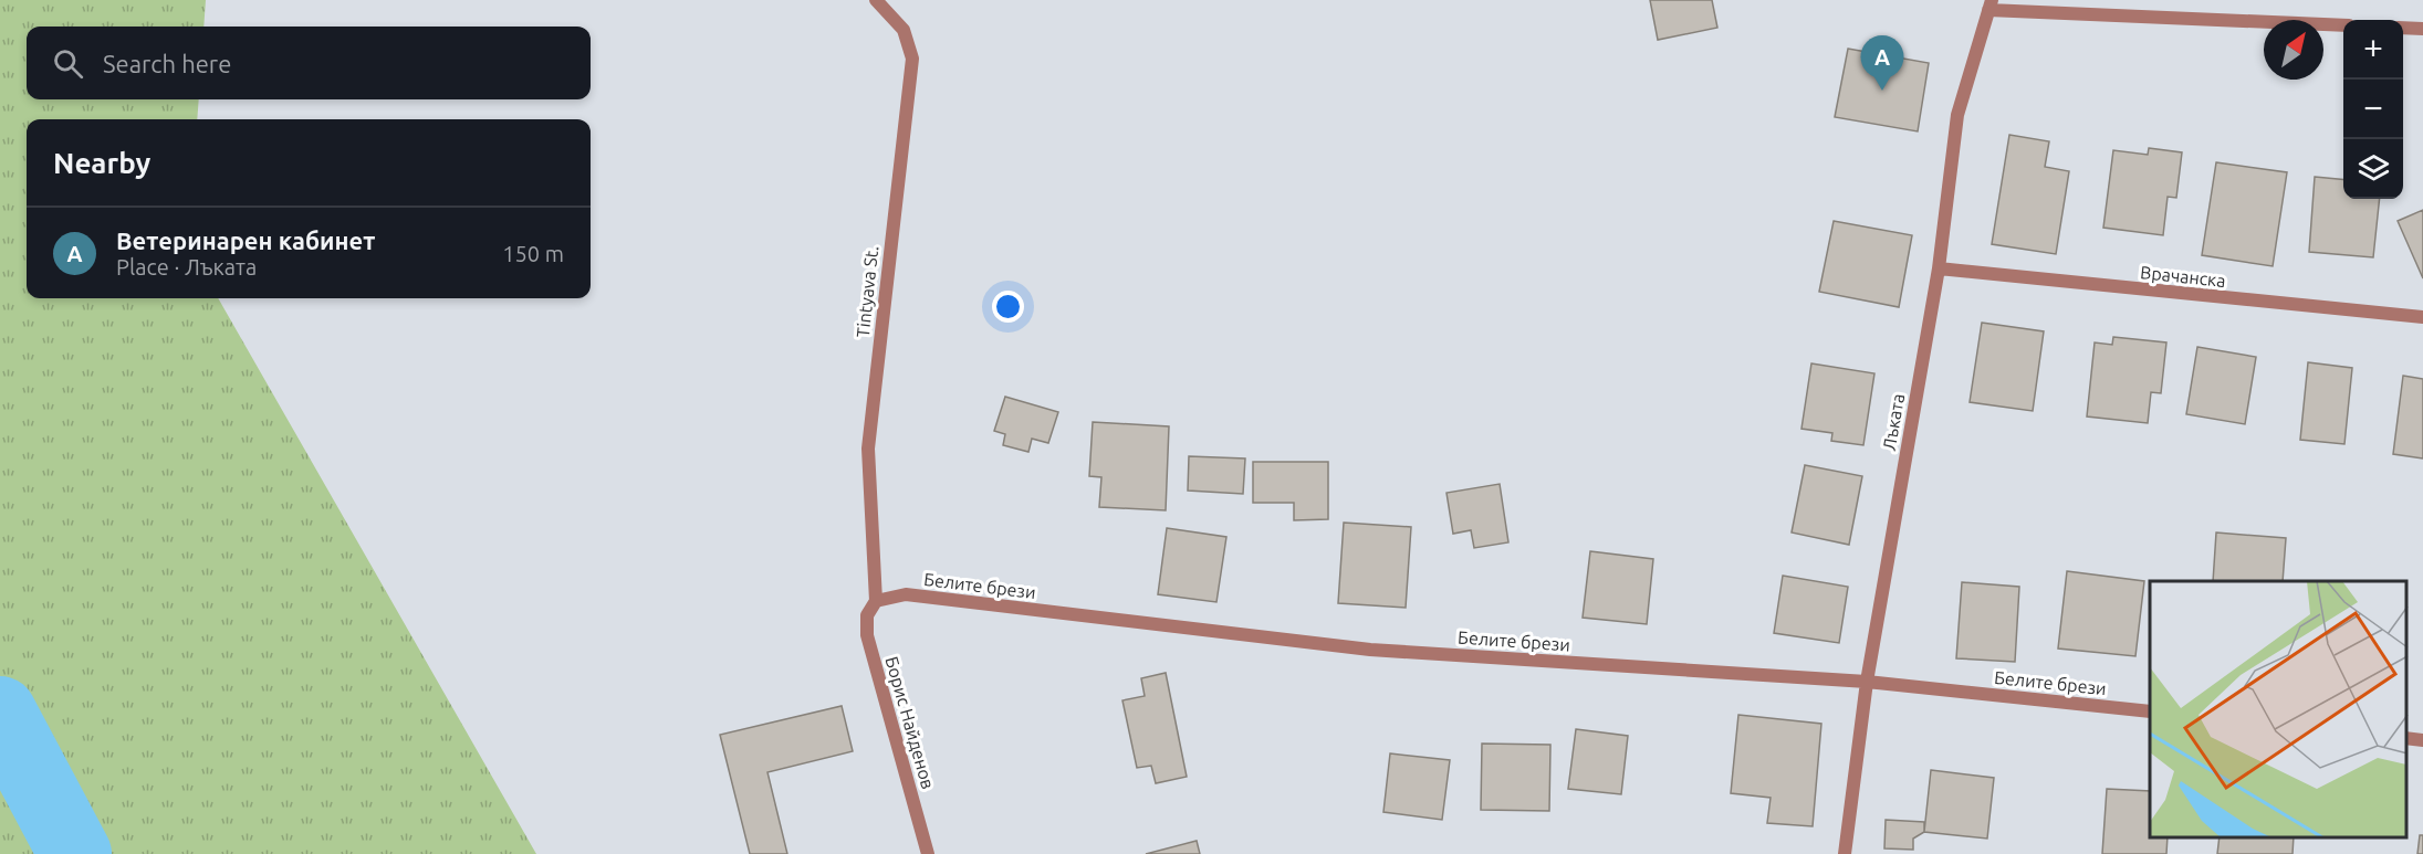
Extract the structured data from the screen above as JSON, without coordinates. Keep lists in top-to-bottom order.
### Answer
{
  "streets": {
    "street": [
      "Врачанска",
      "Tintyava St.",
      "Лъката",
      "Белите брези",
      "Борис Найденов"
    ]
  },
  "crossings": [
    ["Врачанска", "Лъката"],
    ["Tintyava St.", "Белите брези"],
    ["Tintyava St.", "Борис Найденов"],
    ["Лъката", "Белите брези"],
    ["Белите брези", "Борис Найденов"]
  ],
  "north": "top right",
  "page": {
    "map_buttons": ["+", "−"],
    "search": "Search here",
    "pins": "A",
    "heading": "Nearby",
    "list": [
      {
        "mark": "A",
        "name": "Ветеринарен кабинет",
        "note": "Place · Лъката",
        "value": "150 m"
      }
    ]
  }
}
